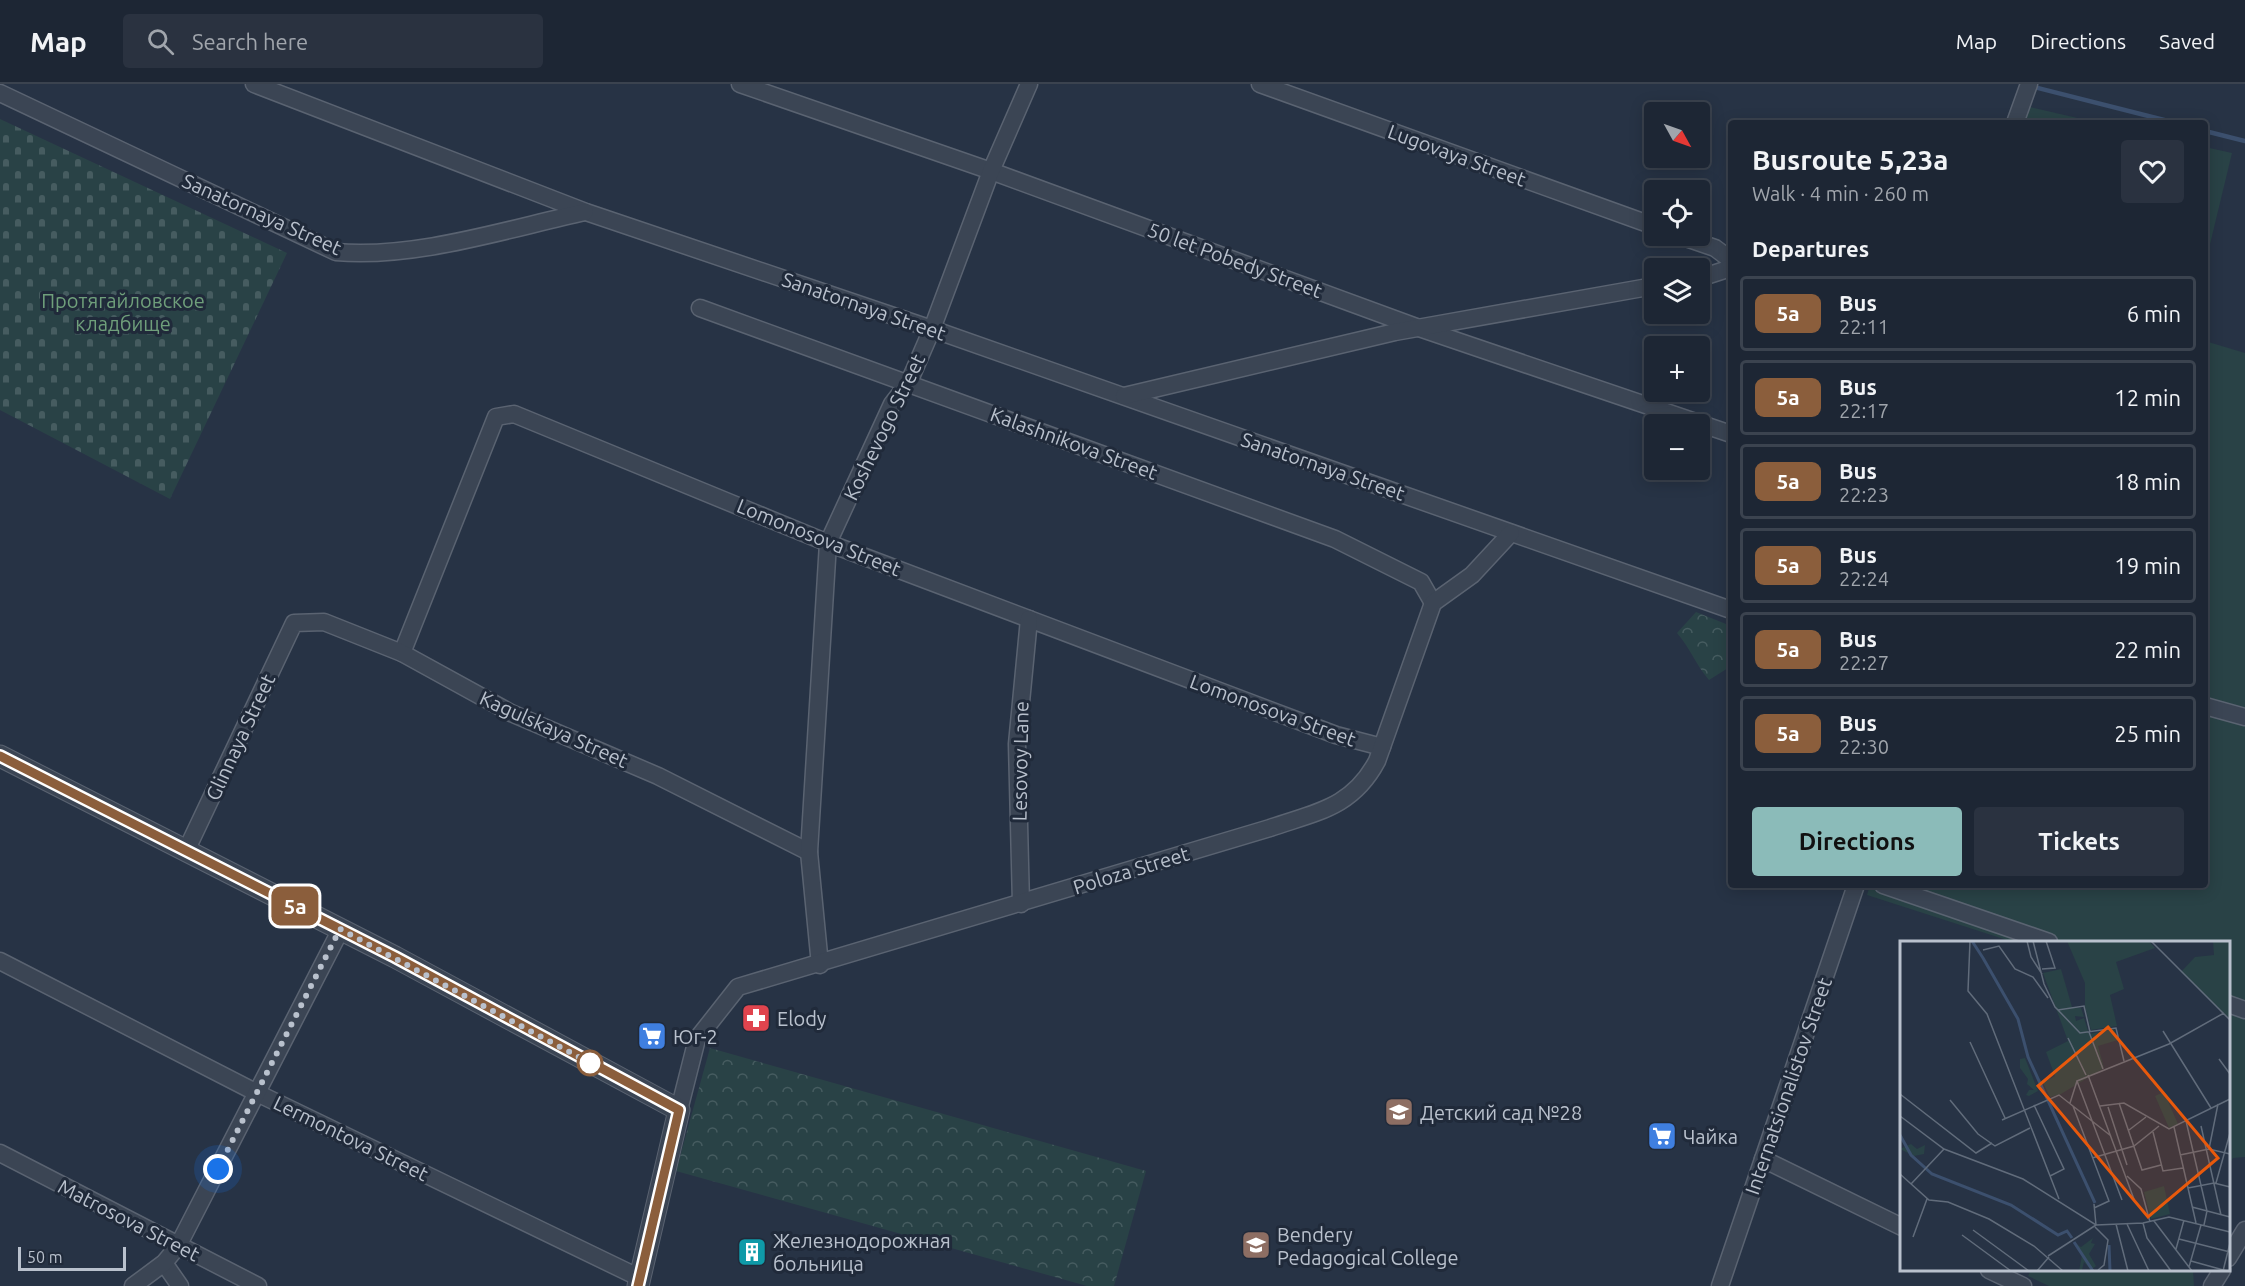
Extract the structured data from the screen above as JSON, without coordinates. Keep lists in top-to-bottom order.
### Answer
{
  "streets": {
    "street": [
      "Lugovaya Street",
      "Sanatornaya Street",
      "50 let Pobedy Street",
      "Koshevogo Street",
      "Kalashnikova Street",
      "Lomonosova Street",
      "Kagulskaya Street",
      "Glinnaya Street",
      "Lesovoy Lane",
      "Poloza Street",
      "Internatsionalistov Street",
      "Lermontova Street",
      "Matrosova Street"
    ]
  },
  "crossings": [
    ["Sanatornaya Street", "Koshevogo Street"],
    ["50 let Pobedy Street", "Koshevogo Street"],
    ["Koshevogo Street", "Kalashnikova Street"],
    ["Koshevogo Street", "Lomonosova Street"],
    ["Koshevogo Street", "Kagulskaya Street"],
    ["Koshevogo Street", "Poloza Street"],
    ["Kalashnikova Street", "Poloza Street"],
    ["Lomonosova Street", "Kagulskaya Street"],
    ["Lomonosova Street", "Lesovoy Lane"],
    ["Lomonosova Street", "Poloza Street"],
    ["Kagulskaya Street", "Glinnaya Street"],
    ["Lesovoy Lane", "Poloza Street"]
  ],
  "parks": ["Протягайловское кладбище"],
  "places": {
    "pharmacy": ["Elody"],
    "supermarket": ["Юг-2", "Чайка"],
    "school or university": ["Детский сад №28", "Bendery Pedagogical College"],
    "building": ["Железнодорожная больница"]
  },
  "lines": ["bus line 5а"],
  "scale_bar": "50 m",
  "north": "bottom right",
  "page": {
    "header": "Map",
    "search": "Search here",
    "nav": ["Map", "Directions", "Saved"],
    "on_map": "5а",
    "map_buttons": ["+", "−"],
    "heading": [
      ["Busroute 5,23а", "Walk · 4 min · 260 m"],
      "Departures"
    ],
    "list": [
      {
        "mark": "5а",
        "name": "Bus",
        "note": "22:11",
        "value": "6 min"
      },
      {
        "mark": "5а",
        "name": "Bus",
        "note": "22:17",
        "value": "12 min"
      },
      {
        "mark": "5а",
        "name": "Bus",
        "note": "22:23",
        "value": "18 min"
      },
      {
        "mark": "5а",
        "name": "Bus",
        "note": "22:24",
        "value": "19 min"
      },
      {
        "mark": "5а",
        "name": "Bus",
        "note": "22:27",
        "value": "22 min"
      },
      {
        "mark": "5а",
        "name": "Bus",
        "note": "22:30",
        "value": "25 min"
      }
    ],
    "buttons": ["Directions", "Tickets"],
    "scale": "50 m"
  }
}
